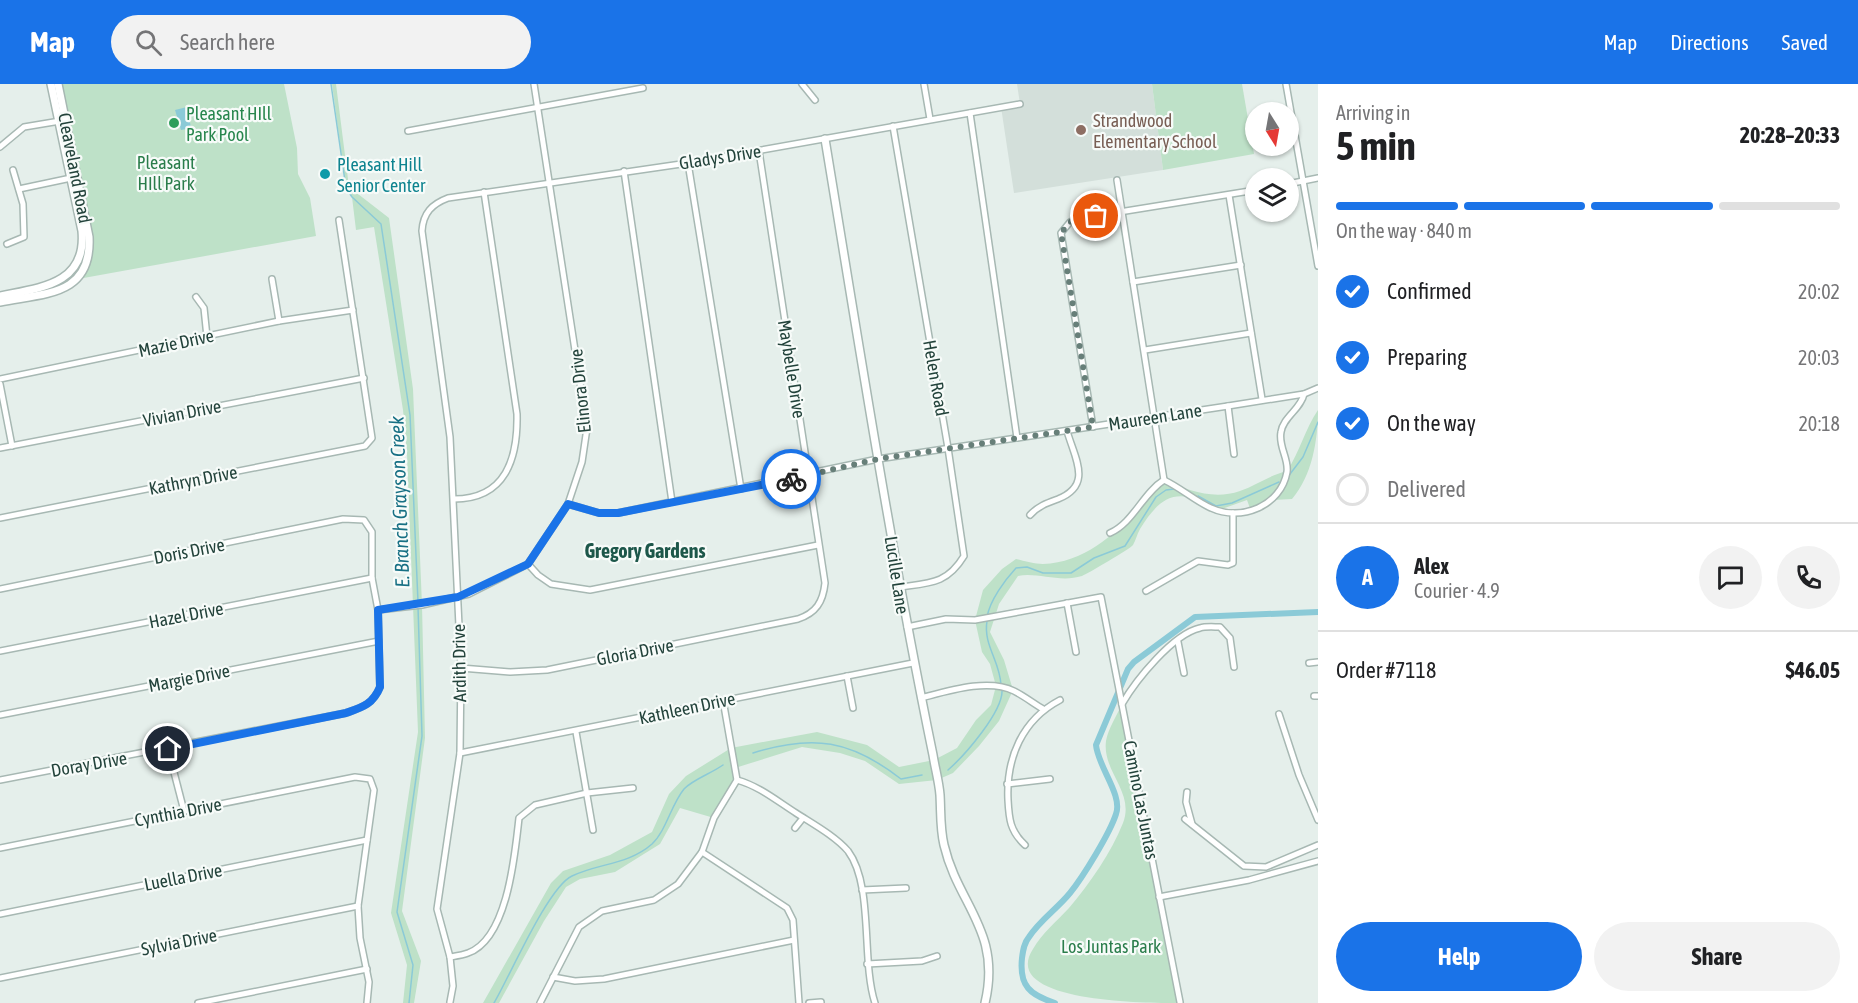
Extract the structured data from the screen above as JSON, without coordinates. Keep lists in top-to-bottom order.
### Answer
{
  "streets": {
    "street": [
      "Gladys Drive",
      "Cleaveland Road",
      "Mazie Drive",
      "Maybelle Drive",
      "Helen Road",
      "Elinora Drive",
      "Vivian Drive",
      "Maureen Lane",
      "Kathryn Drive",
      "Doris Drive",
      "Lucille Lane",
      "Hazel Drive",
      "Gloria Drive",
      "Ardith Drive",
      "Margie Drive",
      "Kathleen Drive",
      "Doray Drive",
      "Camino Las Juntas",
      "Cynthia Drive",
      "Luella Drive",
      "Sylvia Drive"
    ]
  },
  "crossings": [
    ["Gladys Drive", "Maybelle Drive"],
    ["Gladys Drive", "Helen Road"],
    ["Gladys Drive", "Elinora Drive"],
    ["Gladys Drive", "Lucille Lane"],
    ["Gladys Drive", "Ardith Drive"],
    ["Maybelle Drive", "Maureen Lane"],
    ["Maybelle Drive", "Gloria Drive"],
    ["Helen Road", "Maureen Lane"],
    ["Helen Road", "Lucille Lane"],
    ["Elinora Drive", "Maureen Lane"],
    ["Vivian Drive", "Kathryn Drive"],
    ["Maureen Lane", "Lucille Lane"],
    ["Doris Drive", "Hazel Drive"],
    ["Lucille Lane", "Kathleen Drive"],
    ["Gloria Drive", "Ardith Drive"],
    ["Ardith Drive", "Kathleen Drive"],
    ["Margie Drive", "Doray Drive"],
    ["Cynthia Drive", "Luella Drive"]
  ],
  "districts": ["Gregory Gardens"],
  "water": ["E. Branch Grayson Creek"],
  "parks": ["Pleasant HIll Park", "Los Juntas Park"],
  "places": ["Pleasant HIll Park Pool", "Strandwood Elementary School", "Pleasant Hill Senior Center"],
  "north": "bottom",
  "page": {
    "header": "Map",
    "search": "Search here",
    "nav": ["Map", "Directions", "Saved"],
    "heading": ["5 min", "Arriving in", "20:28–20:33"],
    "panel": [
      "Alex",
      "Courier · 4.9",
      "Order #7118",
      "$46.05"
    ],
    "bar": "On the way · 840 m",
    "list": [
      ["Confirmed", "20:02"],
      ["Preparing", "20:03"],
      ["On the way", "20:18"],
      "Delivered"
    ],
    "round": "A",
    "buttons": ["Help", "Share"]
  }
}
